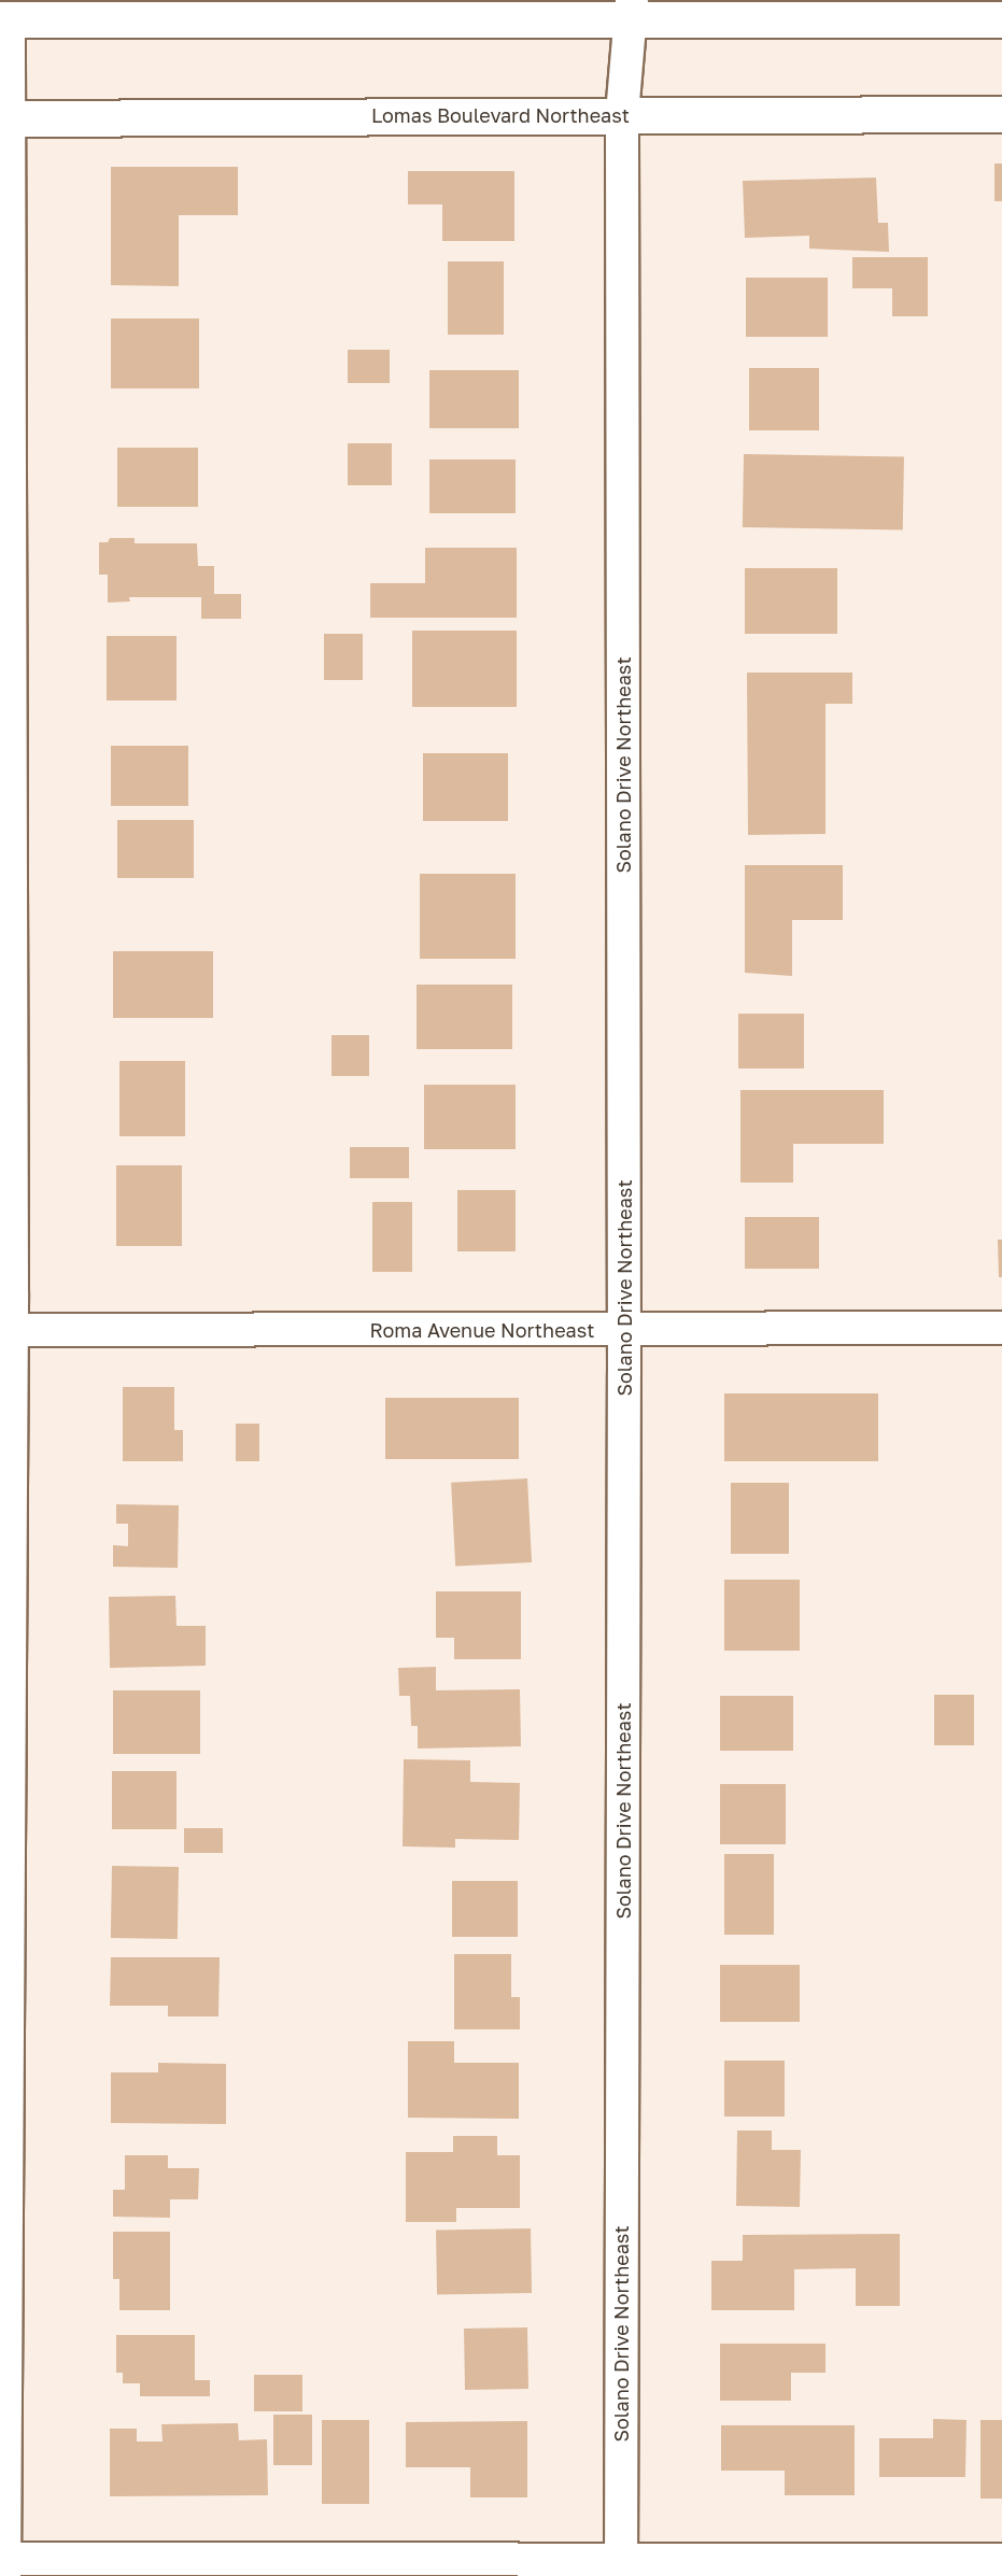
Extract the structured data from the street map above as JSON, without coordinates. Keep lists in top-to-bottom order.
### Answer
{
  "streets": {
    "main road": ["Lomas Boulevard Northeast"],
    "street": ["Solano Drive Northeast", "Roma Avenue Northeast"]
  },
  "crossings": [
    ["Lomas Boulevard Northeast", "Solano Drive Northeast"],
    ["Solano Drive Northeast", "Roma Avenue Northeast"]
  ]
}
